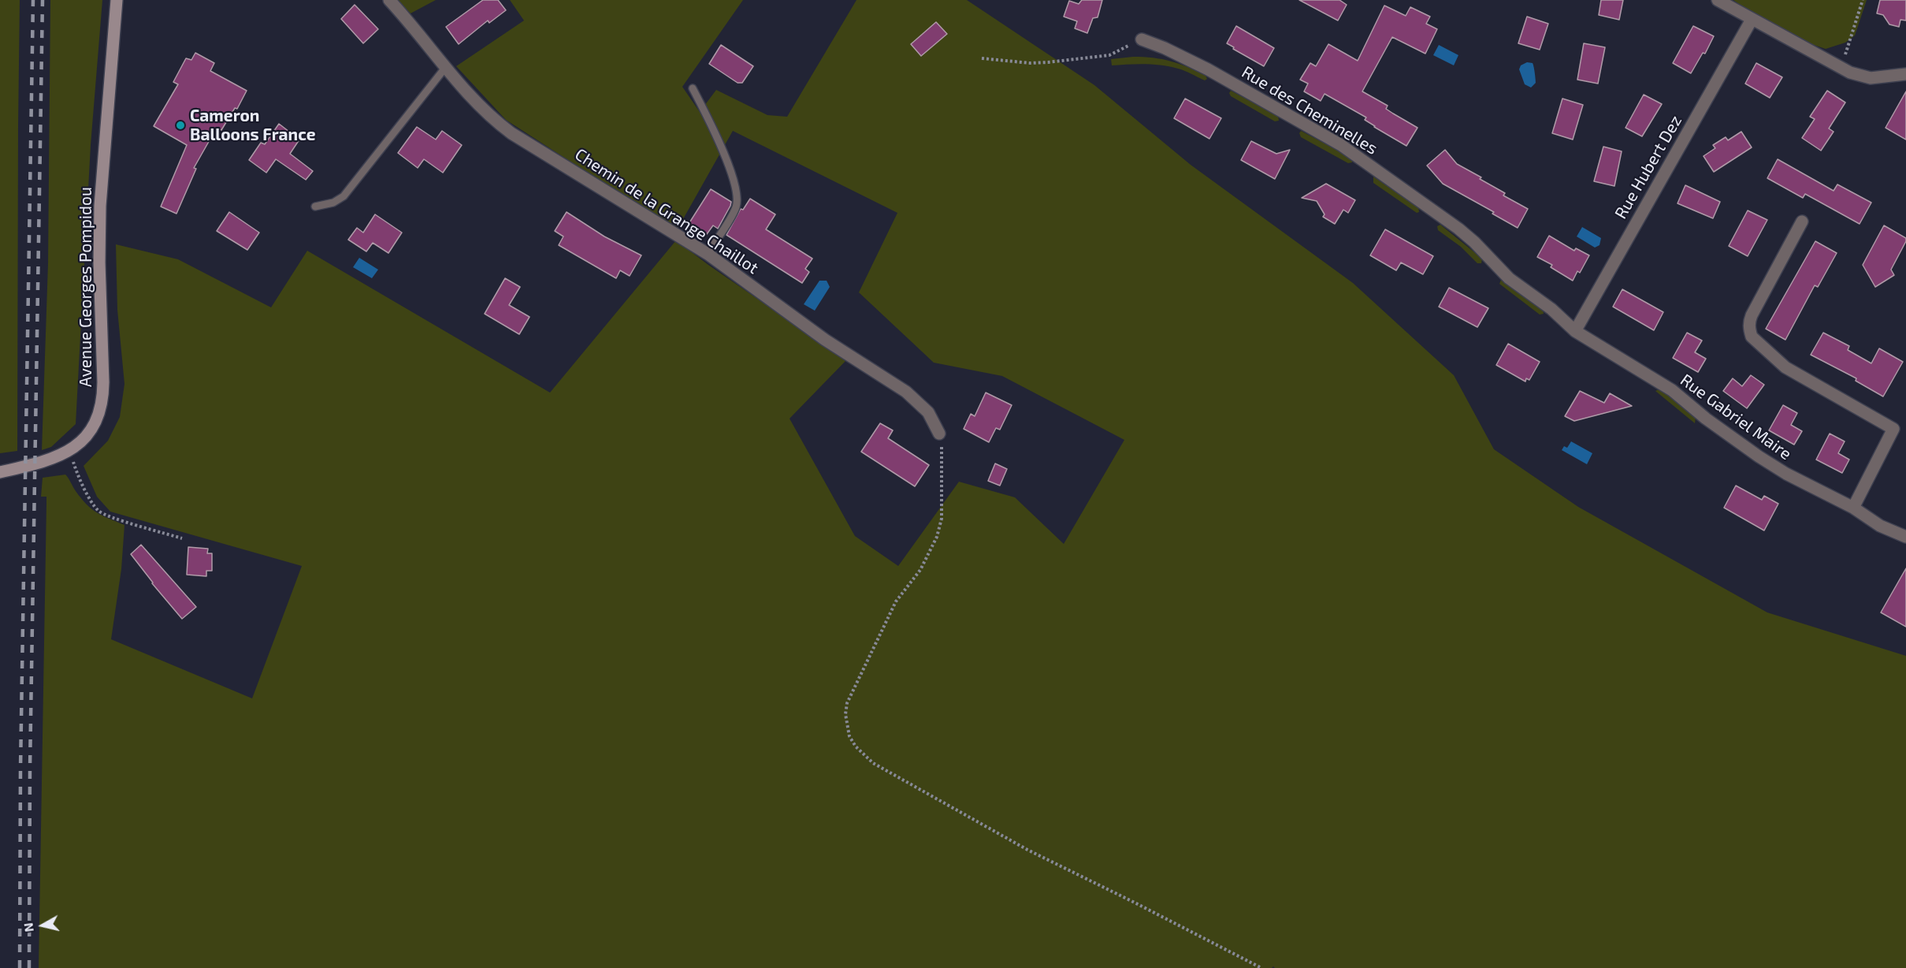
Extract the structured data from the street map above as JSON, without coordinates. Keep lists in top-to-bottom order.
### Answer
{
  "streets": {
    "main road": ["Avenue Georges Pompidou"],
    "street": [
      "Rue des Cheminelles",
      "Rue Hubert Dez",
      "Chemin de la Grange Chaillot",
      "Rue Gabriel Maire"
    ]
  },
  "crossings": [
    ["Rue des Cheminelles", "Rue Hubert Dez"],
    ["Rue des Cheminelles", "Rue Gabriel Maire"],
    ["Rue Hubert Dez", "Rue Gabriel Maire"]
  ],
  "places": ["Cameron Balloons France"],
  "north": "left"
}
